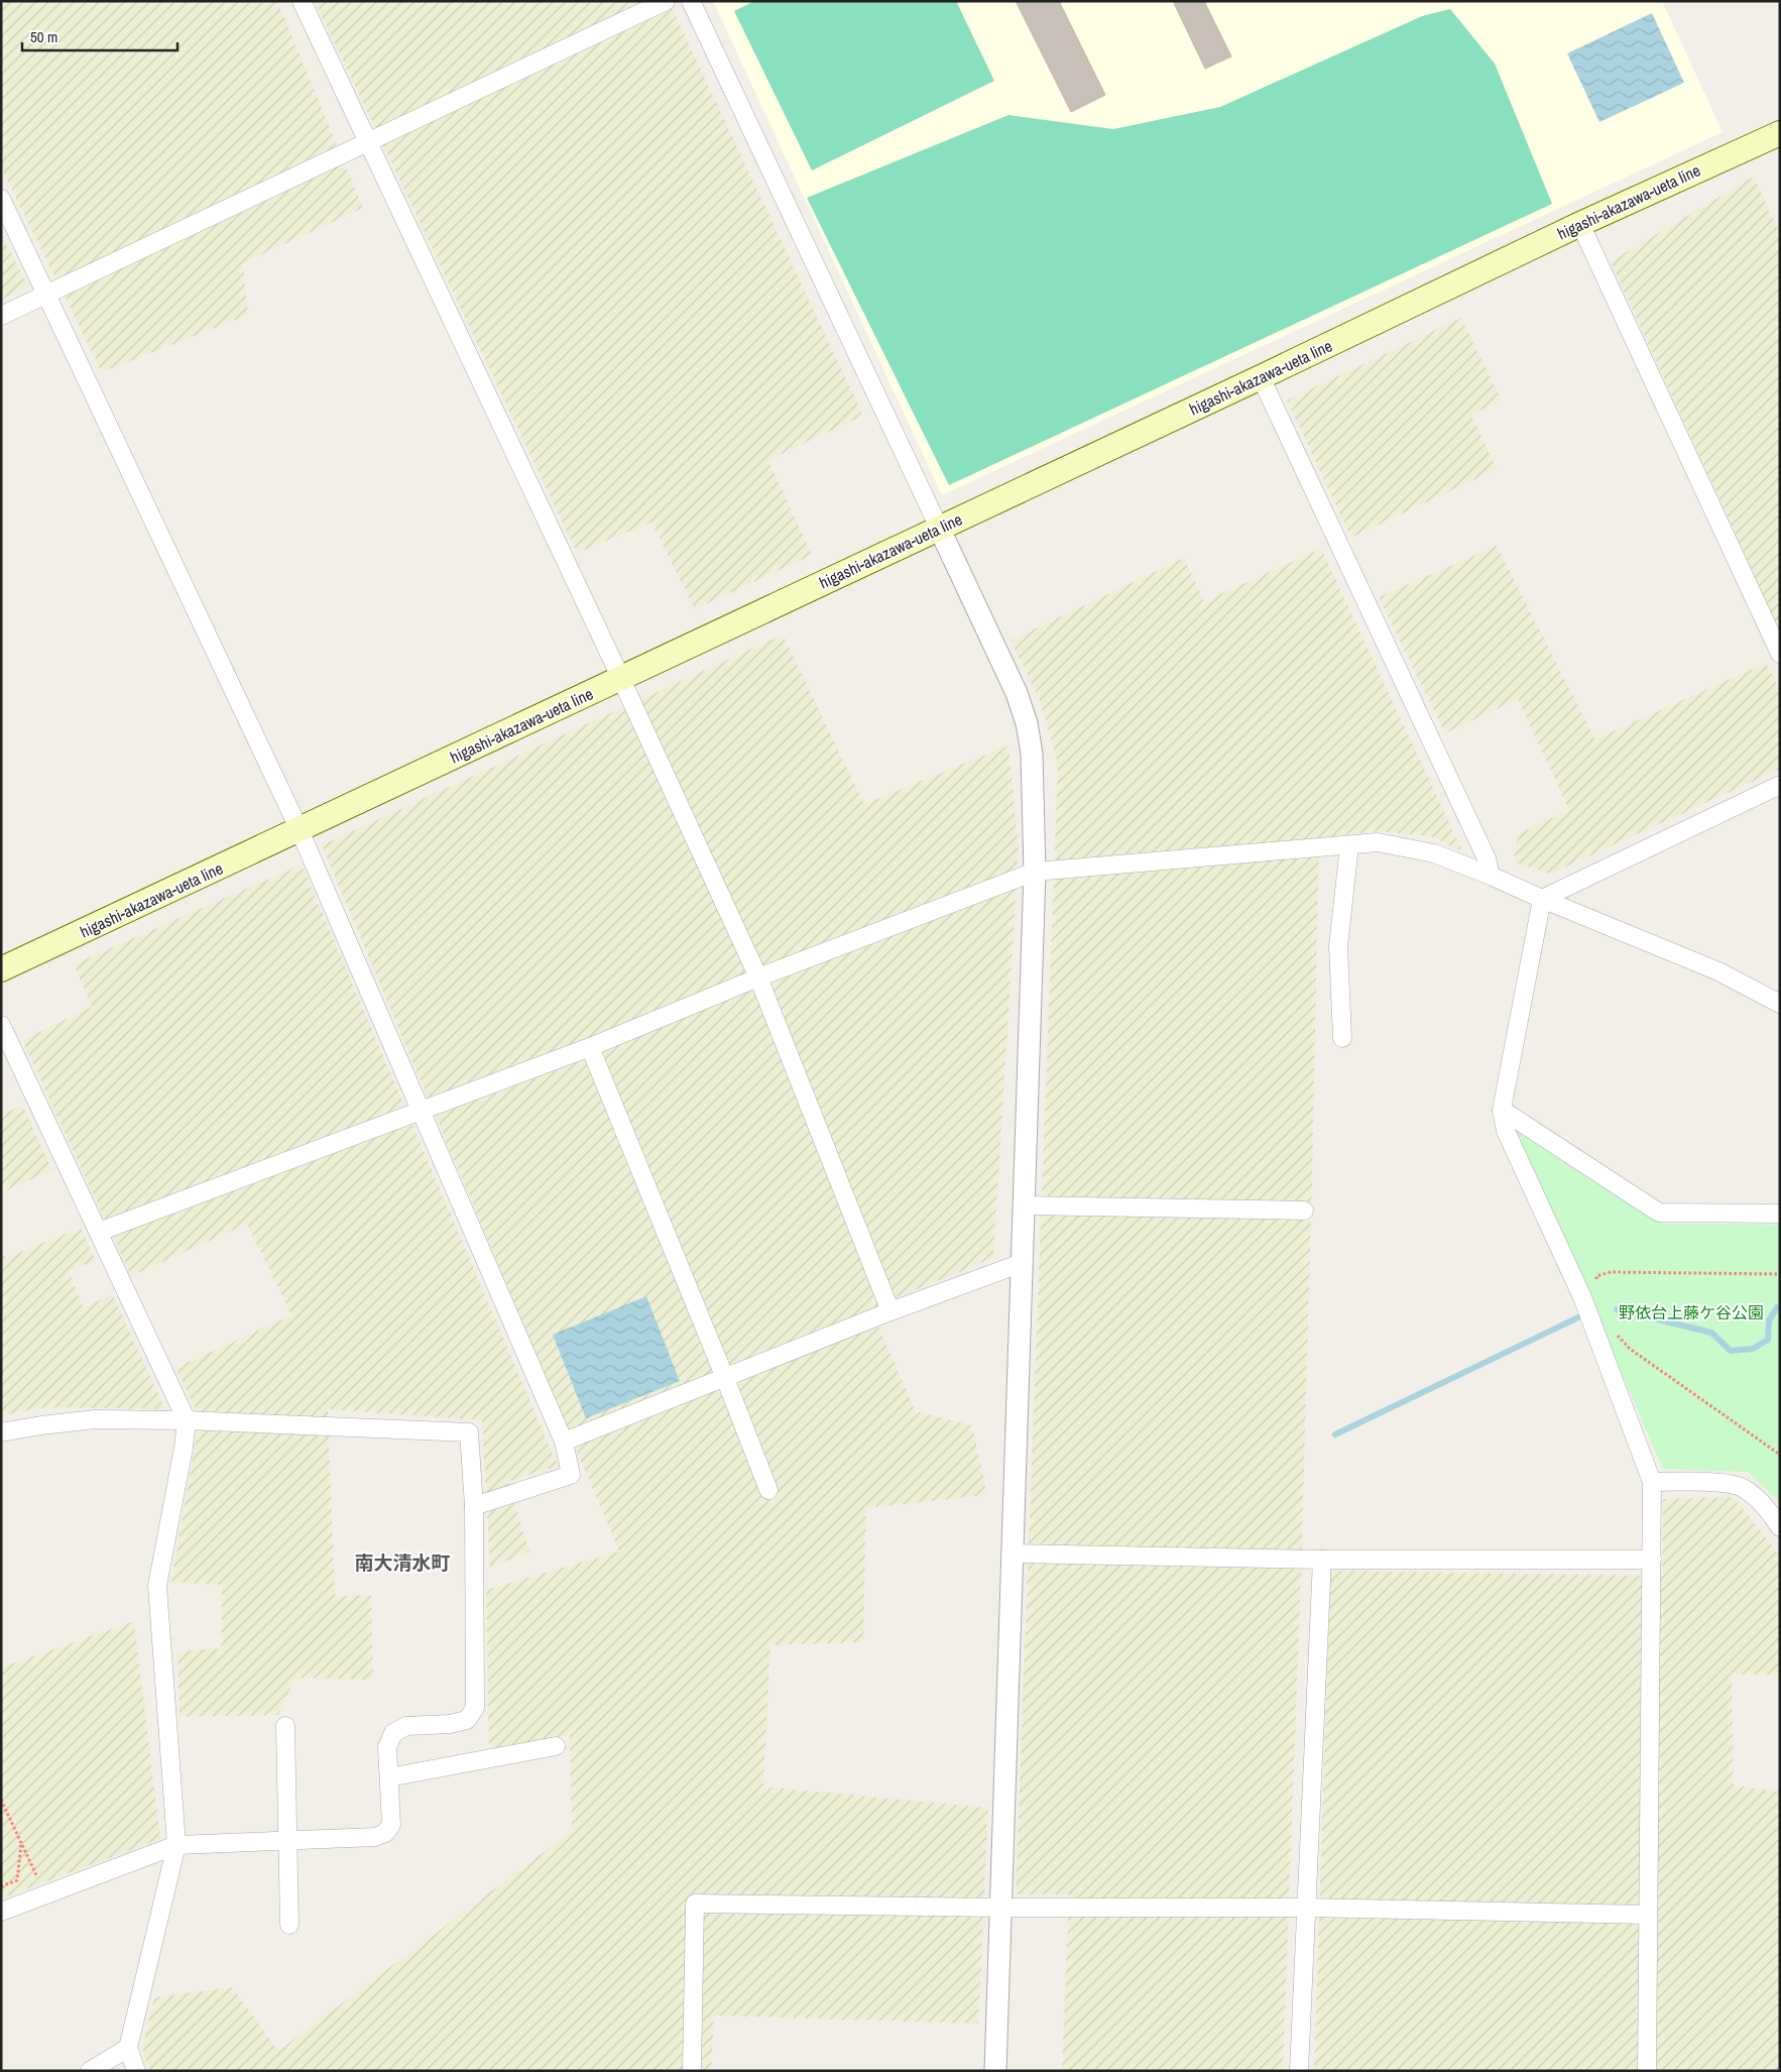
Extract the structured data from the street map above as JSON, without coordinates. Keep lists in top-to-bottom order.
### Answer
{
  "streets": {
    "main road": ["higashi-akazawa-ueta line"]
  },
  "districts": ["南大清水町"],
  "parks": ["野依台上藤ケ谷公園"],
  "scale_bar": "50 m"
}
